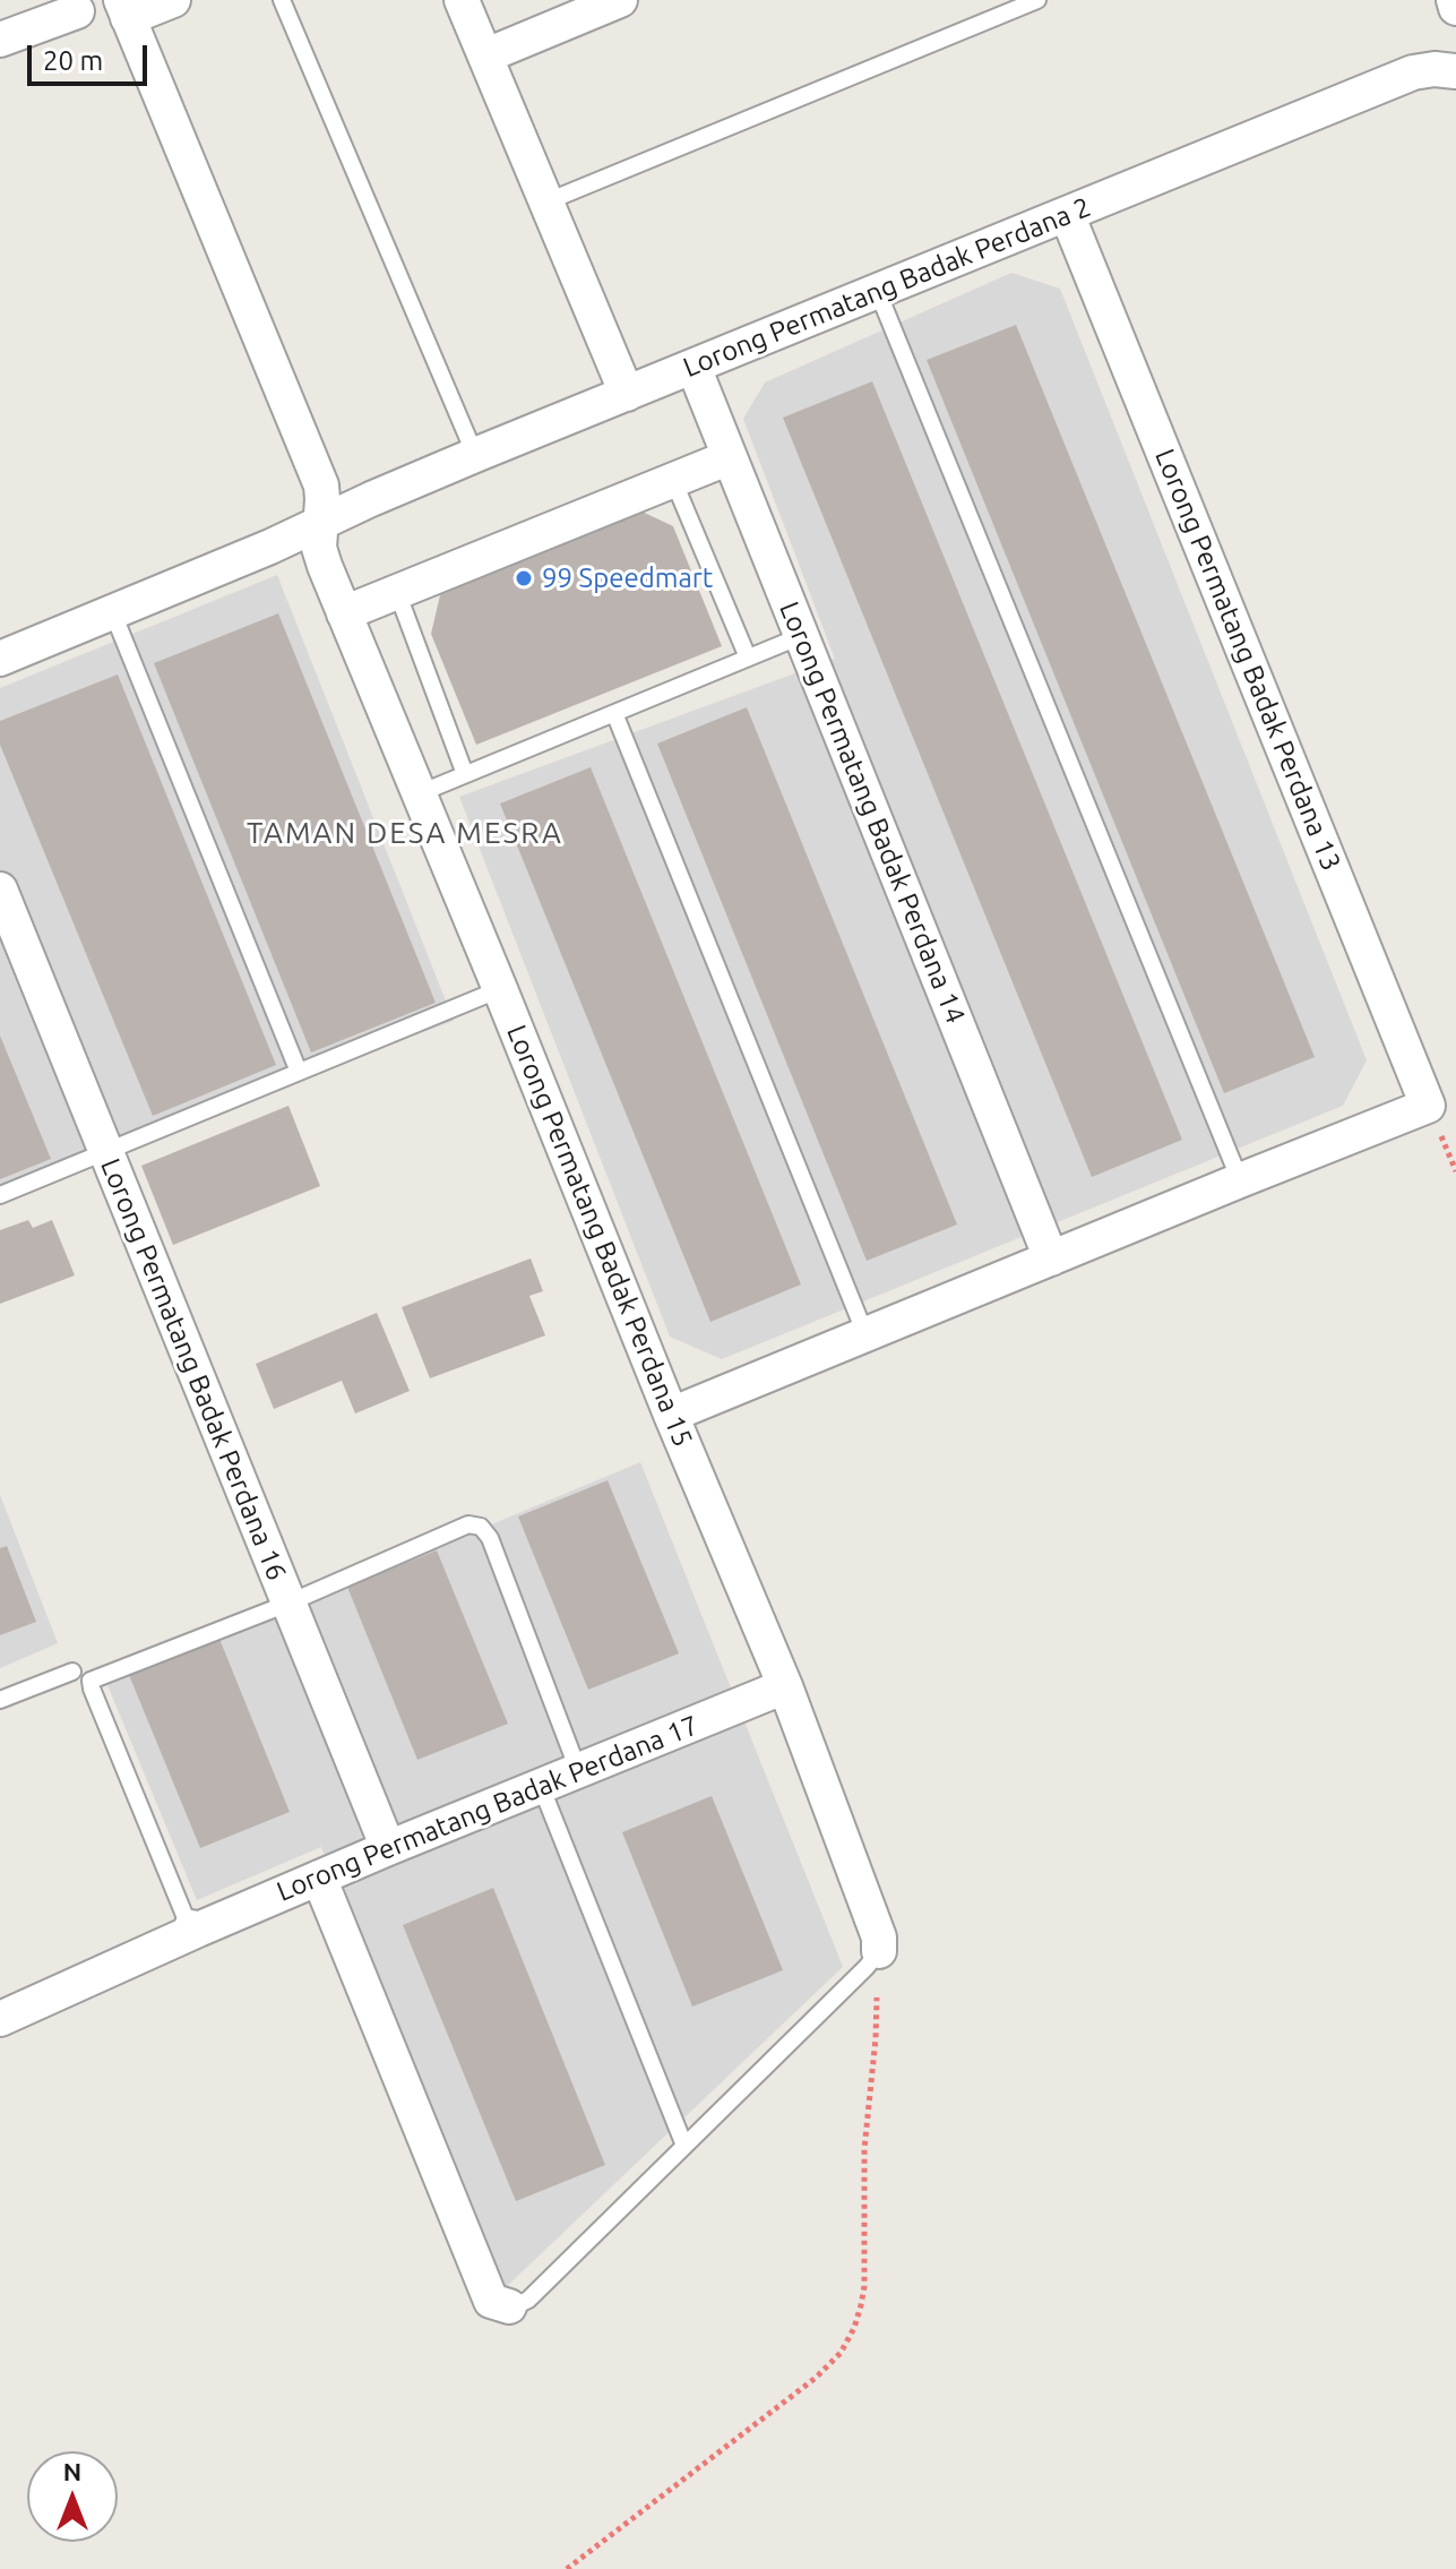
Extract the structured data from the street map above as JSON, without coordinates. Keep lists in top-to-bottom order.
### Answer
{
  "streets": {
    "street": [
      "Lorong Permatang Badak Perdana 2",
      "Lorong Permatang Badak Perdana 13",
      "Lorong Permatang Badak Perdana 14",
      "Lorong Permatang Badak Perdana 15",
      "Lorong Permatang Badak Perdana 16",
      "Lorong Permatang Badak Perdana 17"
    ]
  },
  "crossings": [
    ["Lorong Permatang Badak Perdana 2", "Lorong Permatang Badak Perdana 13"],
    ["Lorong Permatang Badak Perdana 2", "Lorong Permatang Badak Perdana 14"],
    ["Lorong Permatang Badak Perdana 2", "Lorong Permatang Badak Perdana 15"],
    ["Lorong Permatang Badak Perdana 15", "Lorong Permatang Badak Perdana 17"],
    ["Lorong Permatang Badak Perdana 16", "Lorong Permatang Badak Perdana 17"]
  ],
  "districts": ["TAMAN DESA MESRA"],
  "places": ["99 Speedmart"],
  "scale_bar": "20 m",
  "north": "top"
}
